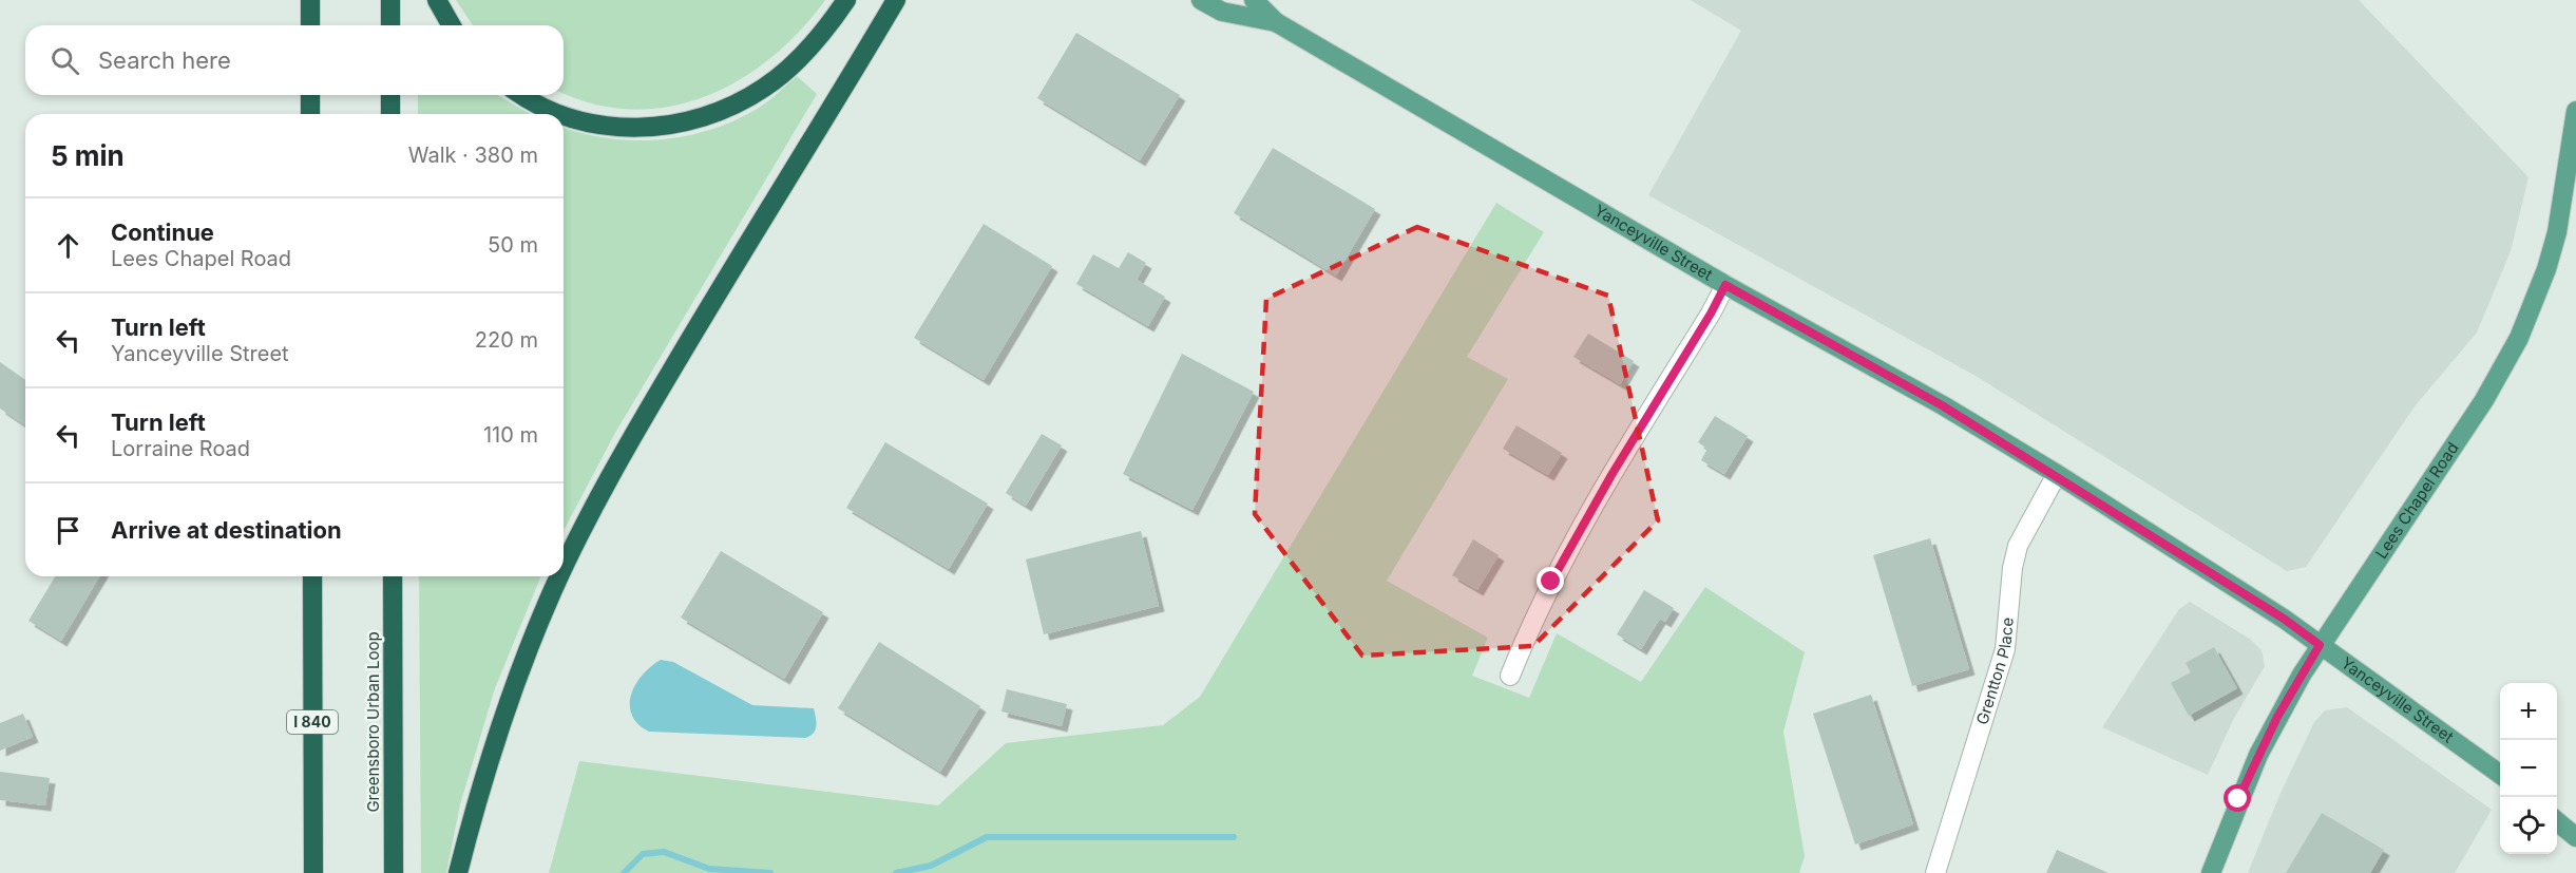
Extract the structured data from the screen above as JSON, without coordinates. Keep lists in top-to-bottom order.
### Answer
{
  "streets": {
    "highway": ["I 840", "Greensboro Urban Loop"],
    "main road": ["Yanceyville Street", "Lees Chapel Road"],
    "street": ["Grentton Place"]
  },
  "crossings": [
    ["Yanceyville Street", "Lees Chapel Road"],
    ["Yanceyville Street", "Grentton Place"]
  ],
  "page": {
    "search": "Search here",
    "heading": ["5 min", "Walk · 380 m"],
    "list": [
      ["Continue", "Lees Chapel Road", "50 m"],
      ["Turn left", "Yanceyville Street", "220 m"],
      ["Turn left", "Lorraine Road", "110 m"],
      "Arrive at destination"
    ],
    "map_buttons": ["+", "−"]
  }
}
